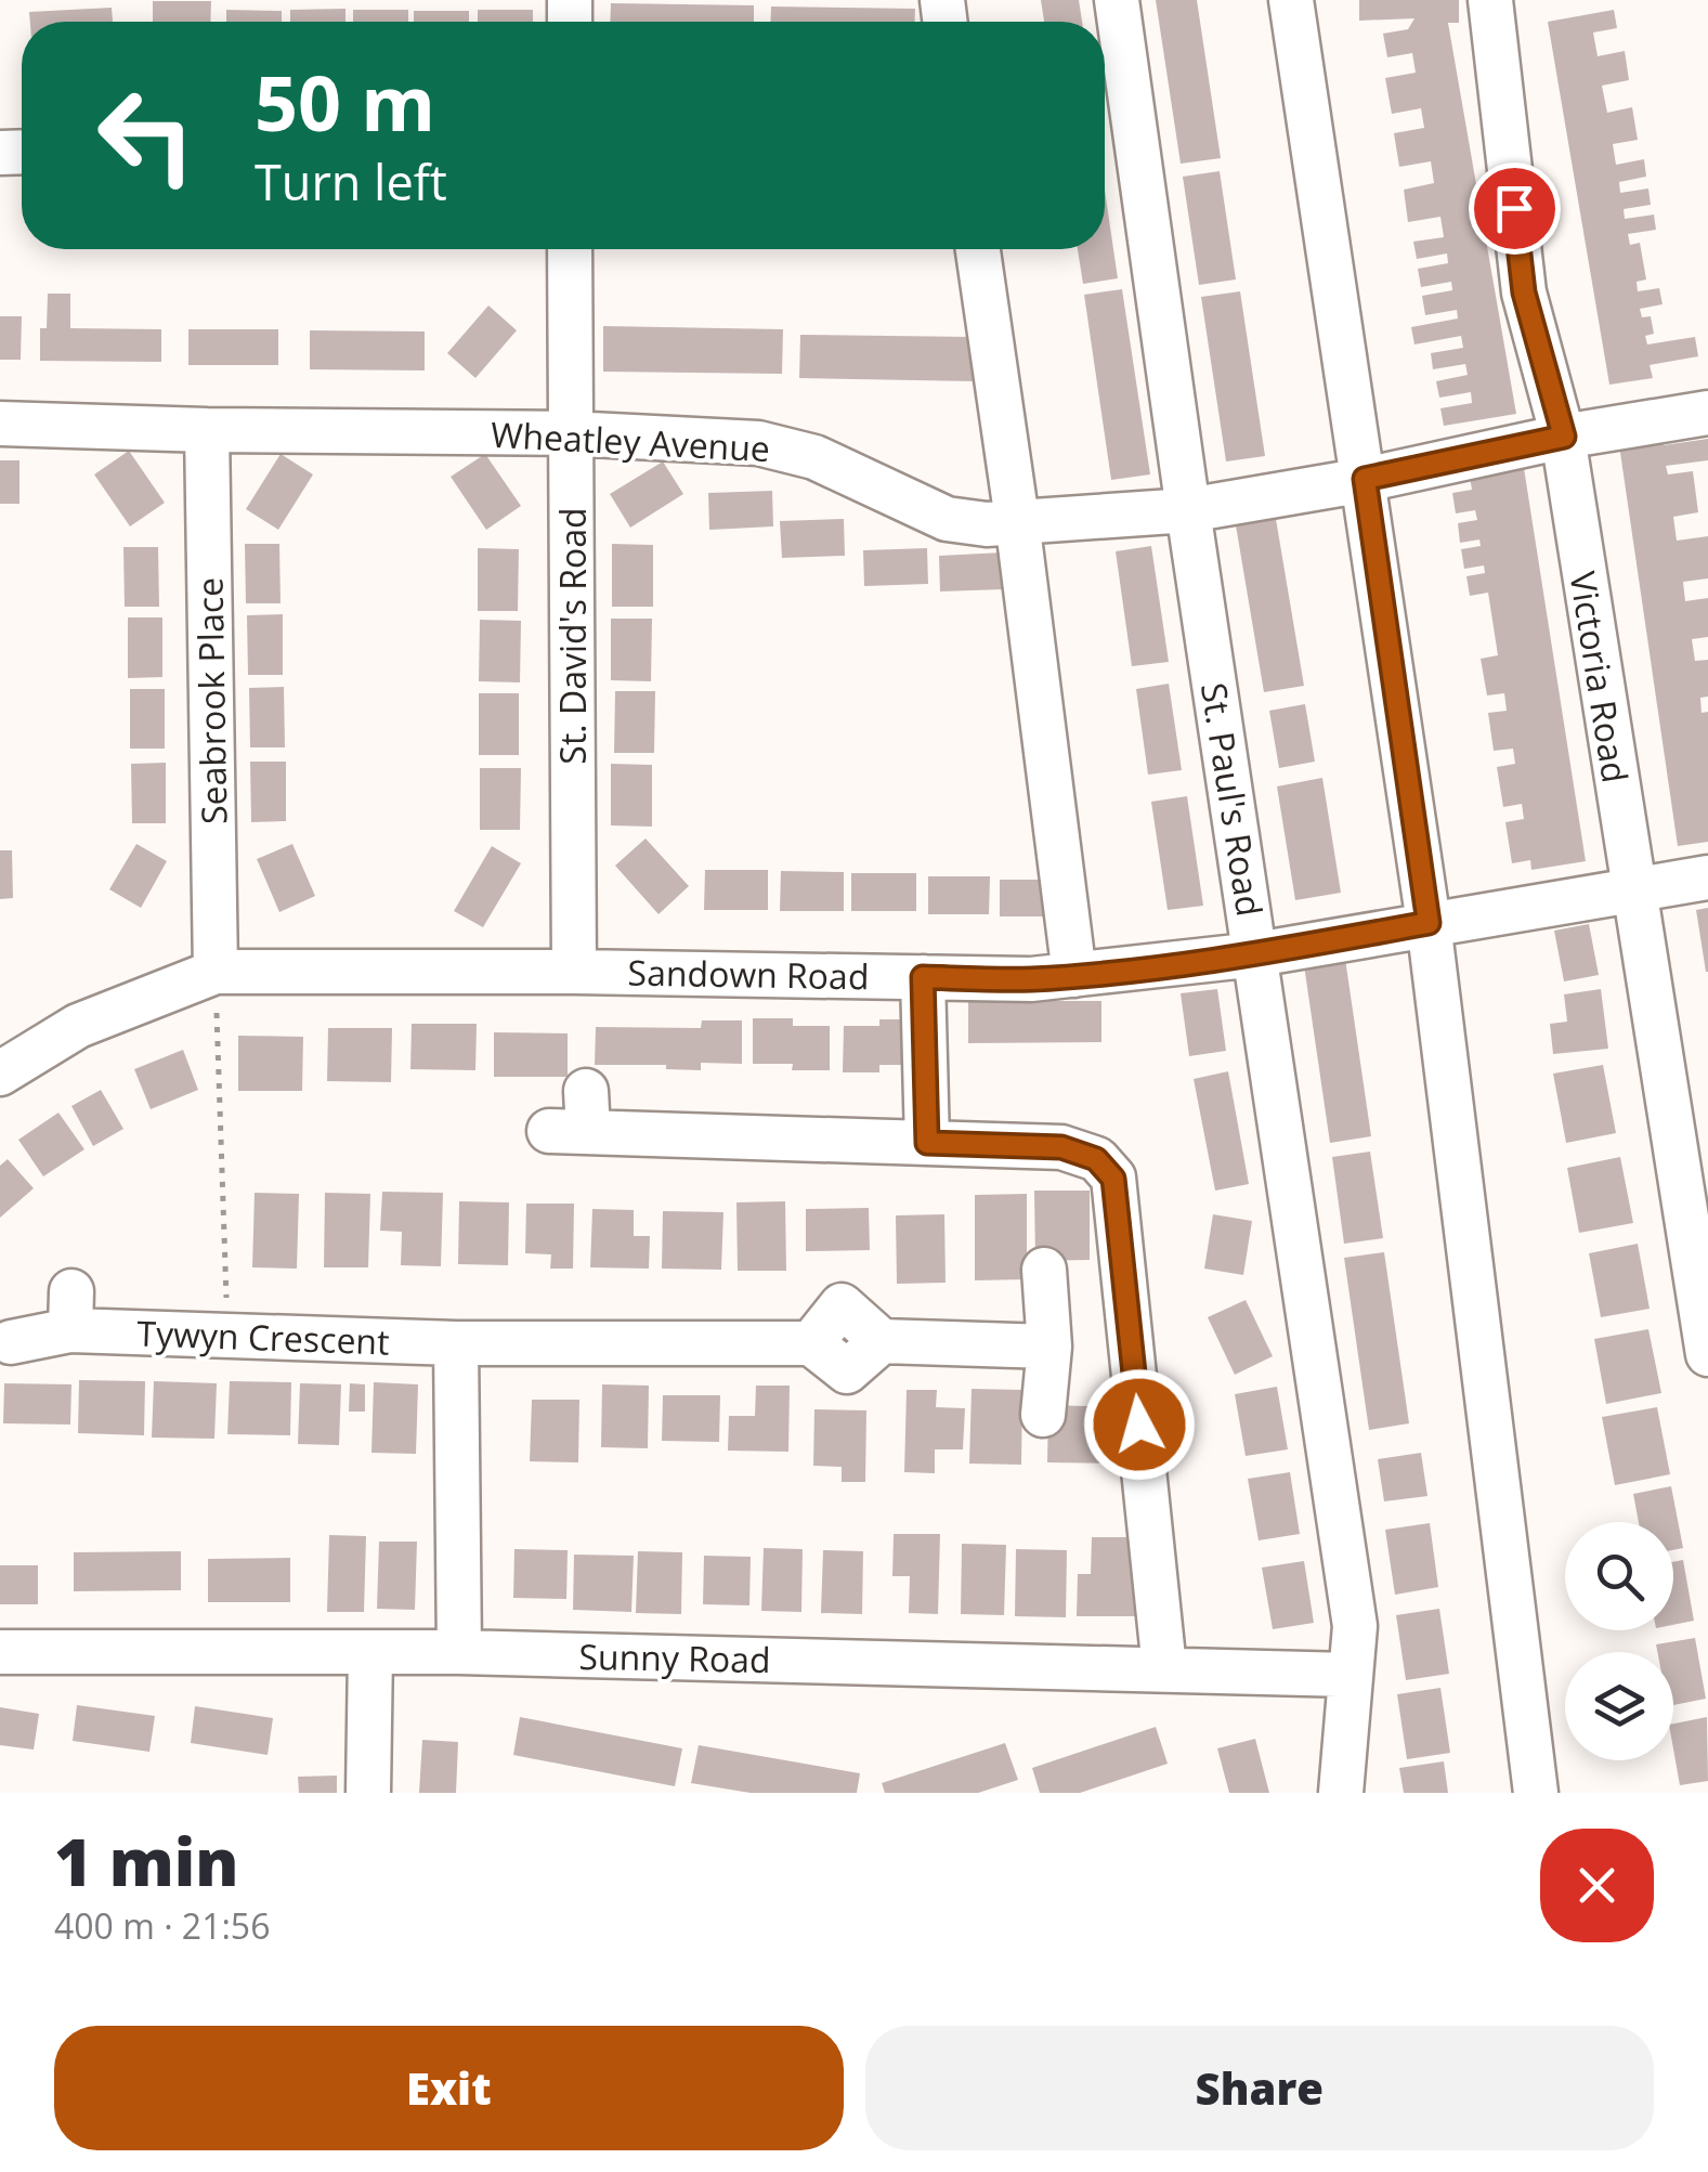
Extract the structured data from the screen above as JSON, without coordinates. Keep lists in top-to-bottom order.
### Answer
{
  "streets": {
    "street": [
      "Wheatley Avenue",
      "St. David's Road",
      "Victoria Road",
      "Seabrook Place",
      "St. Paul's Road",
      "Sandown Road",
      "Tywyn Crescent",
      "Sunny Road"
    ]
  },
  "crossings": [
    ["Wheatley Avenue", "St. David's Road"],
    ["Wheatley Avenue", "Victoria Road"],
    ["Wheatley Avenue", "Seabrook Place"],
    ["Wheatley Avenue", "St. Paul's Road"],
    ["St. David's Road", "Sandown Road"],
    ["Victoria Road", "Sandown Road"],
    ["Seabrook Place", "Sandown Road"],
    ["St. Paul's Road", "Sandown Road"],
    ["St. Paul's Road", "Sunny Road"]
  ],
  "page": {
    "turn": ["50 m", "Turn left"],
    "heading": ["1 min", "400 m · 21:56"],
    "buttons": ["Exit", "Share"]
  }
}
